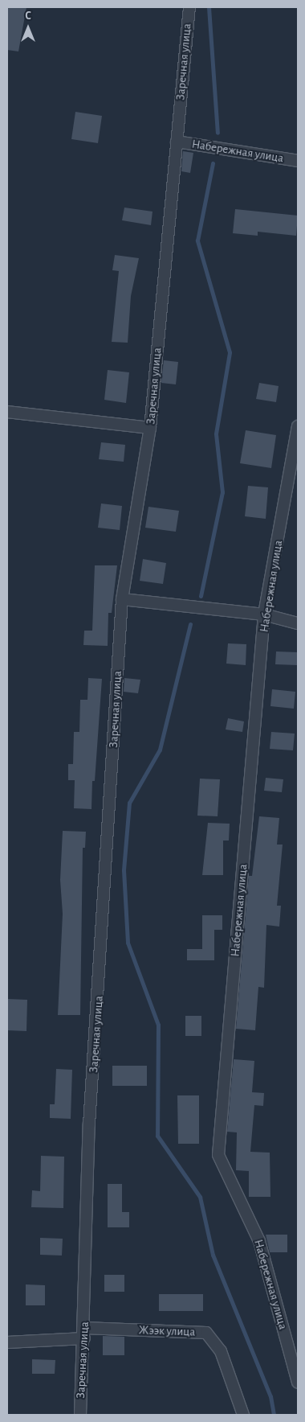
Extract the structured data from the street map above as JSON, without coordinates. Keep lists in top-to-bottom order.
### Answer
{
  "streets": {
    "street": ["Заречная улица", "Набережная улица", "Жээк улица"]
  },
  "crossings": [
    ["Заречная улица", "Набережная улица"],
    ["Заречная улица", "Жээк улица"]
  ],
  "north": "top"
}
